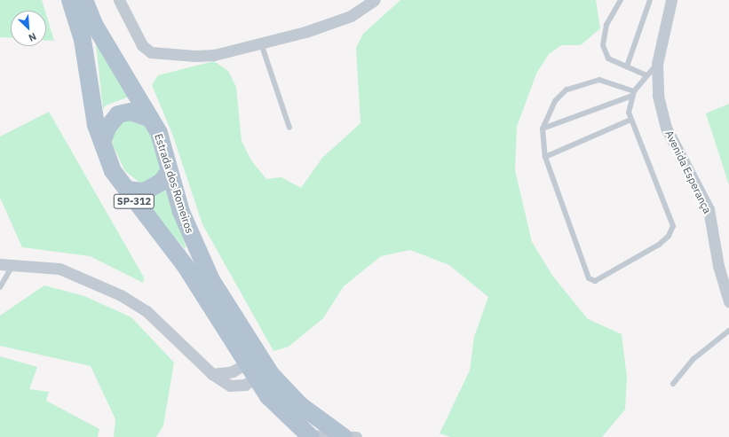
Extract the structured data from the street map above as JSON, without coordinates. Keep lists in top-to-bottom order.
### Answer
{
  "streets": {
    "main road": ["Estrada dos Romeiros", "SP-312"],
    "street": ["Avenida Esperança"]
  },
  "north": "bottom right"
}
